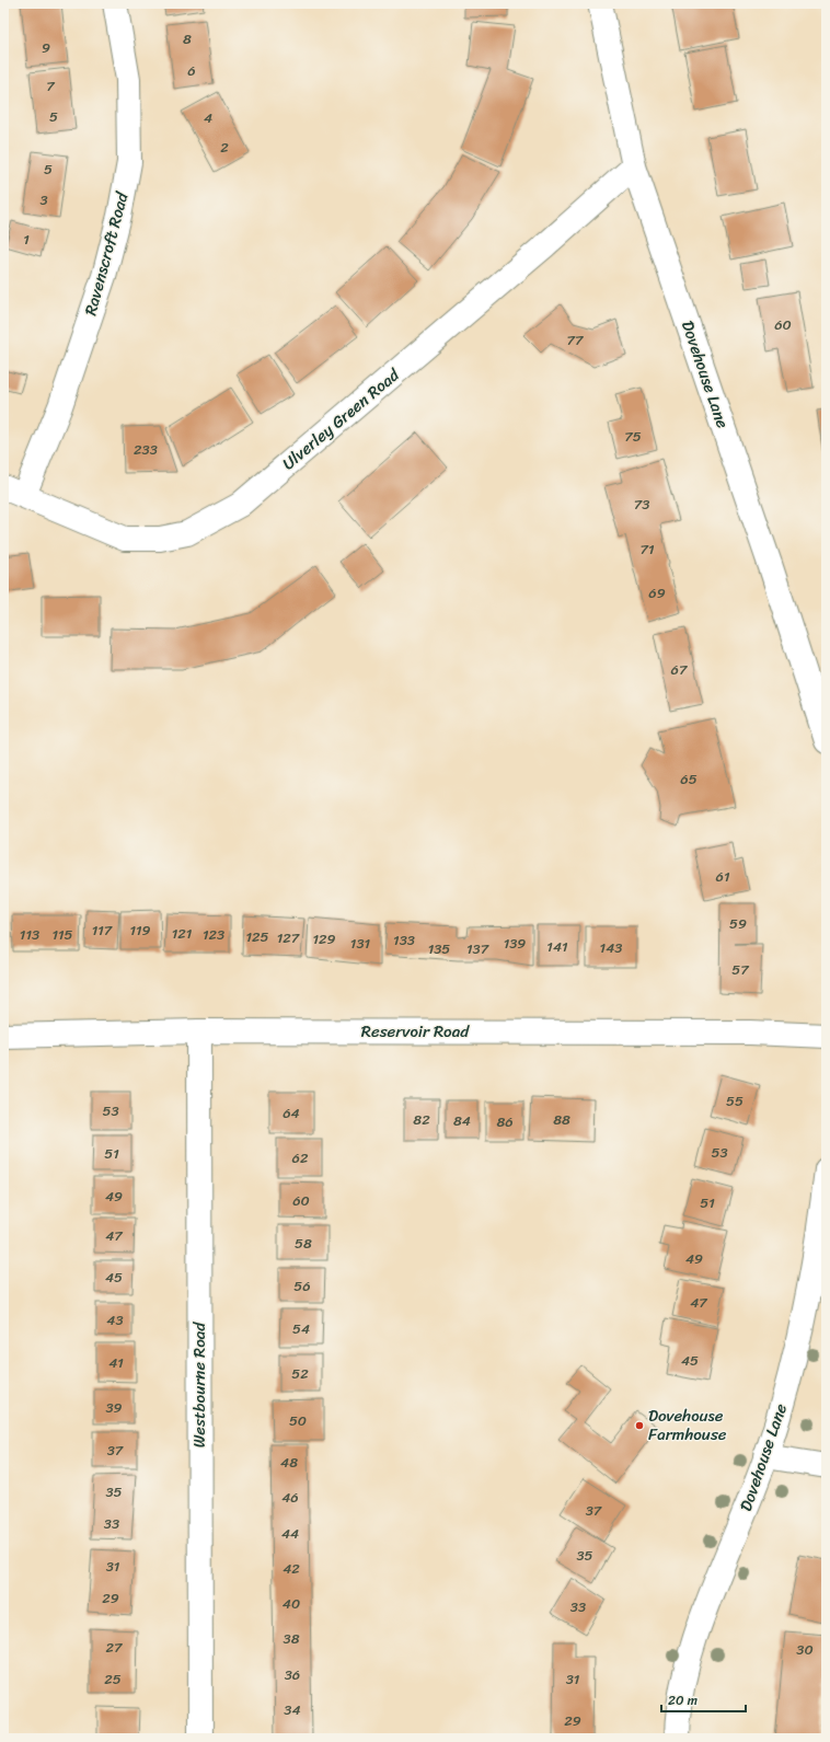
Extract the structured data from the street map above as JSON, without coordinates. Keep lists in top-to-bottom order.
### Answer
{
  "streets": {
    "street": [
      "Ravenscroft Road",
      "Dovehouse Lane",
      "Ulverley Green Road",
      "Reservoir Road",
      "Westbourne Road"
    ]
  },
  "crossings": [
    ["Ravenscroft Road", "Ulverley Green Road"],
    ["Dovehouse Lane", "Ulverley Green Road"],
    ["Reservoir Road", "Westbourne Road"]
  ],
  "places": ["Dovehouse Farmhouse"],
  "house_numbers": [
    "8",
    "9",
    "6",
    "7",
    "5",
    "4",
    "2",
    "5",
    "3",
    "1",
    "60",
    "77",
    "75",
    "233",
    "73",
    "71",
    "69",
    "67",
    "65",
    "61",
    "59",
    "117",
    "119",
    "121",
    "113",
    "115",
    "123",
    "125",
    "127",
    "129",
    "133",
    "131",
    "139",
    "141",
    "143",
    "135",
    "137",
    "57",
    "55",
    "53",
    "64",
    "82",
    "88",
    "84",
    "86",
    "53",
    "51",
    "62",
    "49",
    "60",
    "51",
    "47",
    "58",
    "49",
    "45",
    "56",
    "47",
    "43",
    "54",
    "45",
    "41",
    "52",
    "39",
    "50",
    "37",
    "48",
    "35",
    "46",
    "37",
    "33",
    "44",
    "35",
    "31",
    "42",
    "29",
    "40",
    "33",
    "38",
    "27",
    "30",
    "36",
    "25",
    "31",
    "34",
    "29"
  ],
  "scale_bar": "20 m"
}
